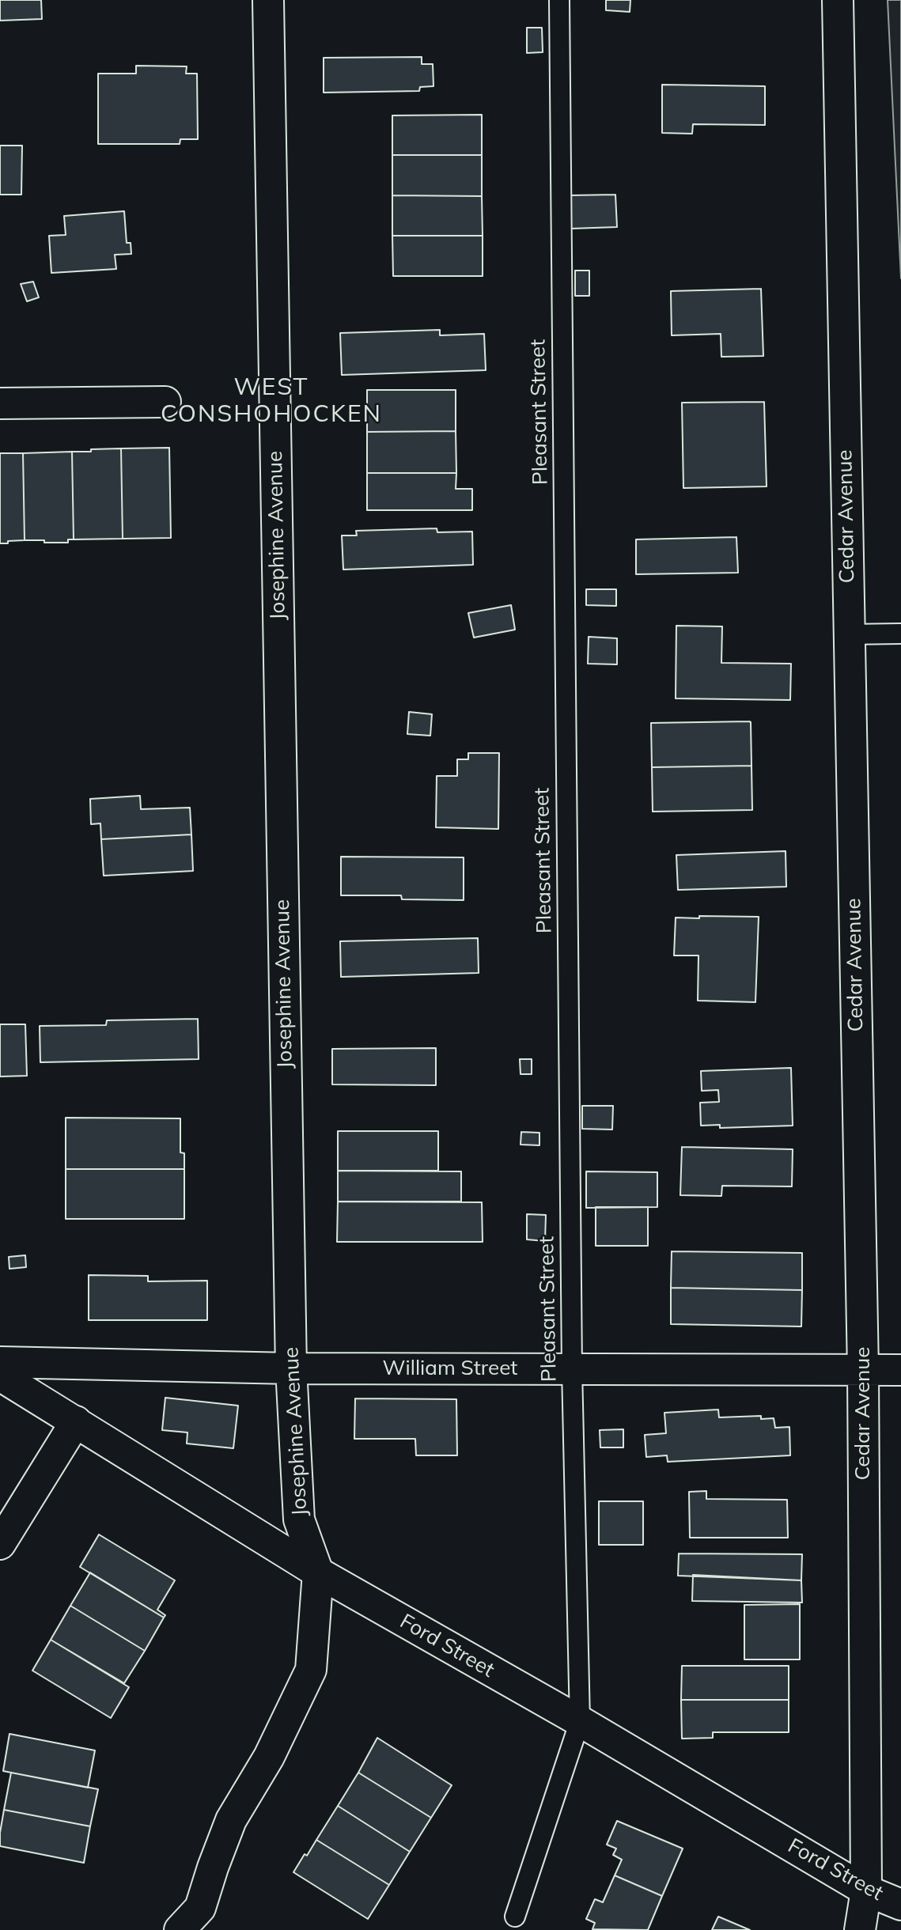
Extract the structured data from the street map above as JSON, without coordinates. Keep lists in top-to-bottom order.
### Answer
{
  "streets": {
    "street": [
      "Cedar Avenue",
      "Josephine Avenue",
      "William Street",
      "Ford Street"
    ],
    "lane": ["Pleasant Street"]
  },
  "crossings": [
    ["Pleasant Street", "William Street"],
    ["Pleasant Street", "Ford Street"],
    ["Cedar Avenue", "William Street"],
    ["Cedar Avenue", "Ford Street"],
    ["Josephine Avenue", "William Street"],
    ["Josephine Avenue", "Ford Street"]
  ],
  "districts": ["WEST CONSHOHOCKEN"]
}
